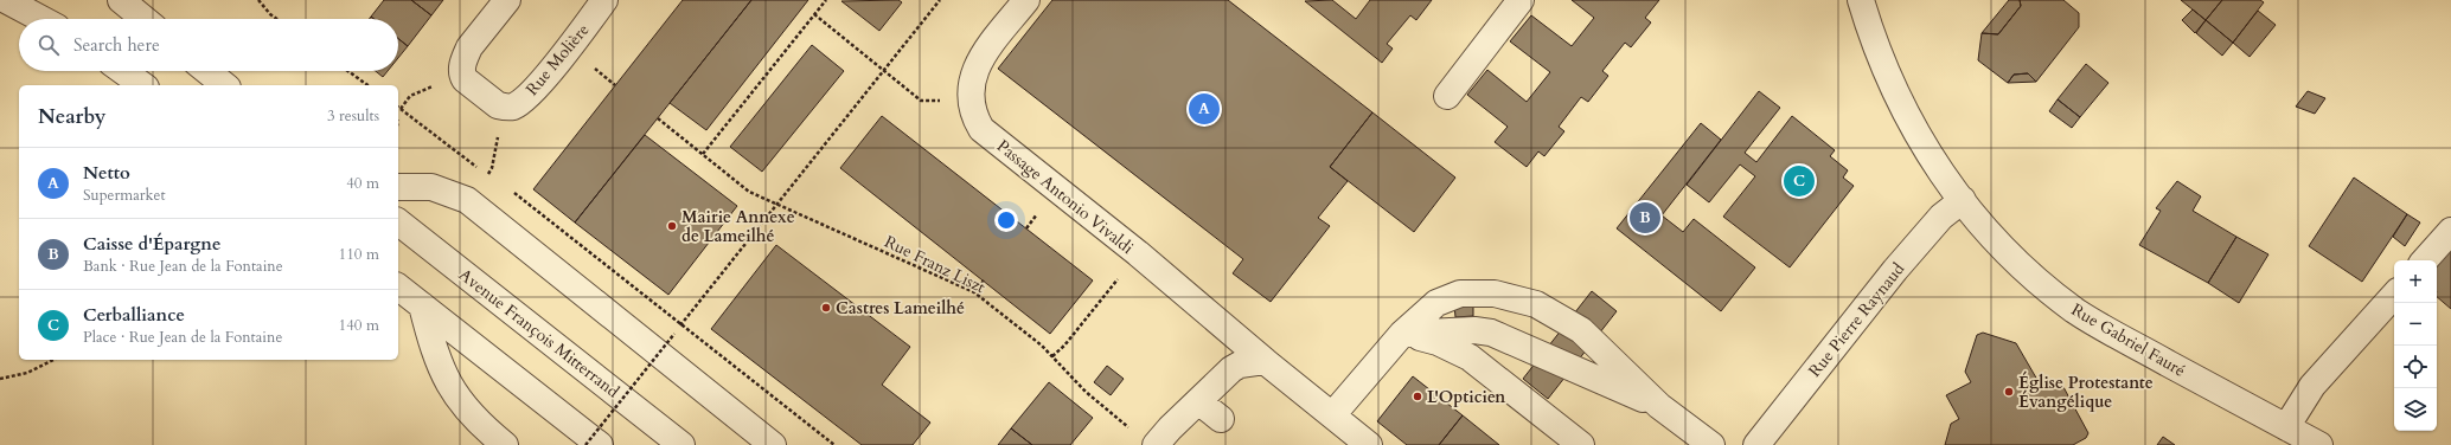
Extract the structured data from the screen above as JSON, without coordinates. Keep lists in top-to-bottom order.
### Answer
{
  "streets": {
    "street": [
      "Rue Molière",
      "Passage Antonio Vivaldi",
      "Rue Pierre Raynaud",
      "Avenue François Mitterrand",
      "Rue Gabriel Fauré"
    ],
    "path": ["Rue Franz Liszt"]
  },
  "crossings": [
    ["Rue Pierre Raynaud", "Rue Gabriel Fauré"]
  ],
  "places": [
    "Mairie Annexe de Lameilhé",
    "Castres Lameilhé",
    "Église Protestante Évangélique",
    "L'Opticien"
  ],
  "page": {
    "search": "Search here",
    "heading": ["Nearby", "3 results"],
    "pins": ["A", "C", "B"],
    "list": [
      {
        "mark": "A",
        "name": "Netto",
        "note": "Supermarket",
        "value": "40 m"
      },
      {
        "mark": "B",
        "name": "Caisse d'Épargne",
        "note": "Bank · Rue Jean de la Fontaine",
        "value": "110 m"
      },
      {
        "mark": "C",
        "name": "Cerballiance",
        "note": "Place · Rue Jean de la Fontaine",
        "value": "140 m"
      }
    ],
    "map_buttons": ["+", "−"]
  }
}
